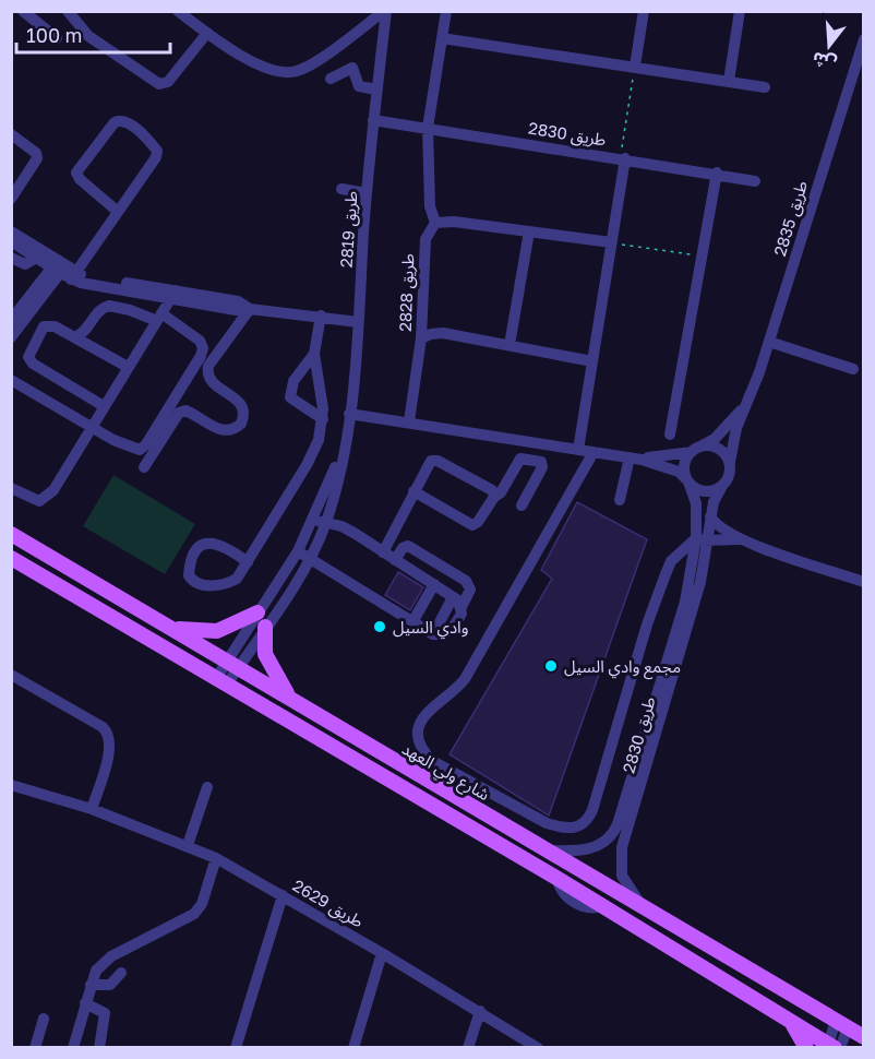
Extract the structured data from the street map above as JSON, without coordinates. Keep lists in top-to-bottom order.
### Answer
{
  "streets": {
    "main road": ["شارع ولي العهد"],
    "street": [
      "طريق 2830",
      "طريق 2835",
      "طريق 2819",
      "طريق 2828",
      "طريق 2629"
    ]
  },
  "crossings": [
    ["طريق 2830", "طريق 2835"],
    ["طريق 2830", "طريق 2819"],
    ["طريق 2830", "شارع ولي العهد"],
    ["طريق 2819", "شارع ولي العهد"]
  ],
  "places": ["وادي السيل", "مجمع وادي السيل"],
  "scale_bar": "100 m",
  "north": "bottom"
}
